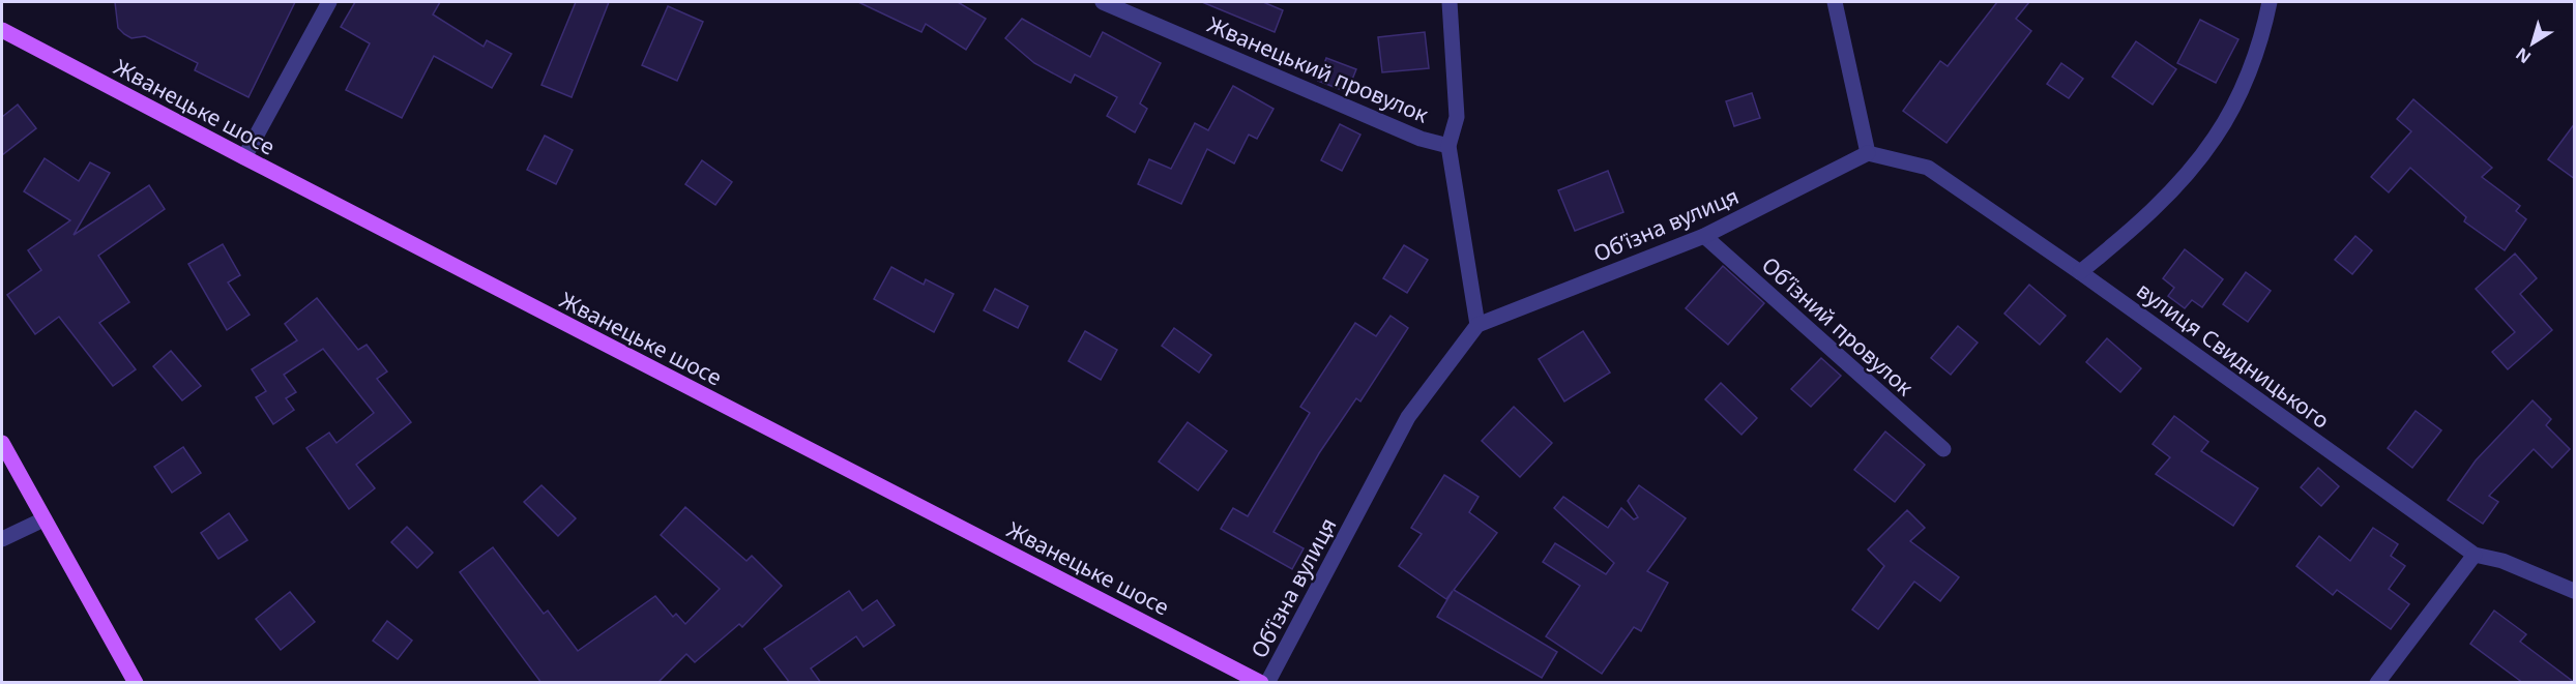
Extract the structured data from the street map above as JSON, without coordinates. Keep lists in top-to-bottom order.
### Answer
{
  "streets": {
    "main road": ["Жванецьке шосе"],
    "street": [
      "Жванецький провулок",
      "Обʼїзна вулиця",
      "Обʼїзний провулок",
      "вулиця Свидницького"
    ]
  },
  "crossings": [
    ["Обʼїзна вулиця", "Обʼїзний провулок"],
    ["Обʼїзна вулиця", "вулиця Свидницького"]
  ],
  "north": "bottom left"
}
